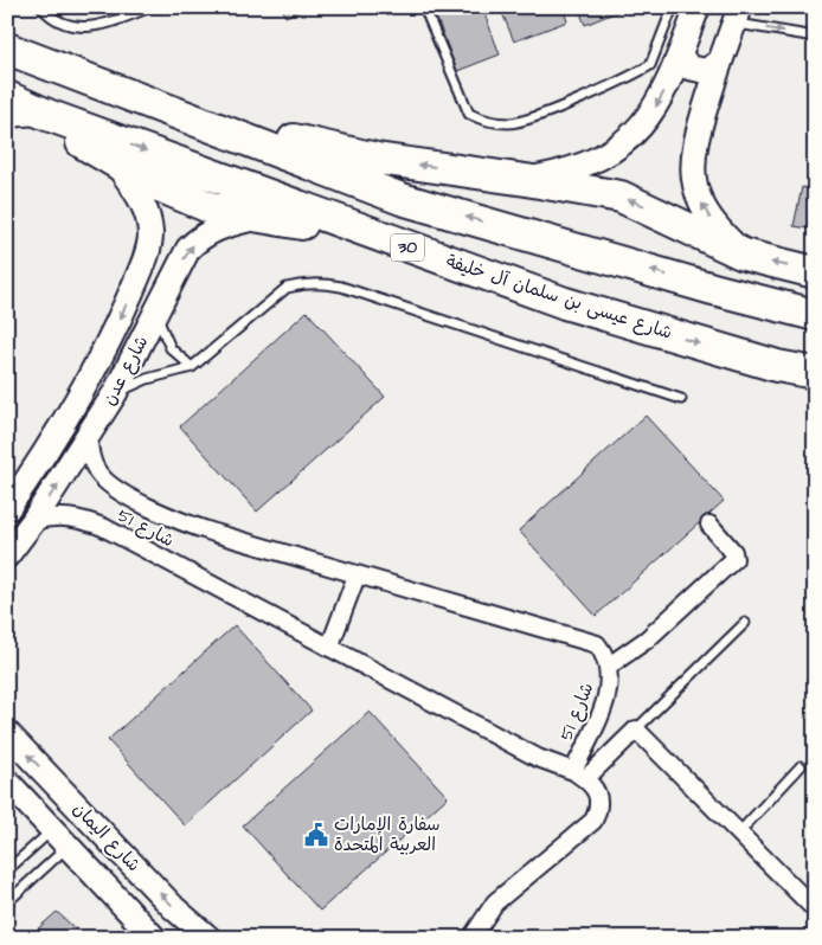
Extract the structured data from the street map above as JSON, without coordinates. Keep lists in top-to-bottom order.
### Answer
{
  "streets": {
    "highway": ["30", "شارع عيسى بن سلمان آل خليفة"],
    "street": ["شارع عدن", "شارع 51", "شارع اليمان"]
  },
  "crossings": [
    ["شارع عدن", "شارع 51"]
  ],
  "places": {
    "public building": ["سفارة الإمارات العربية المتحدة"]
  }
}
